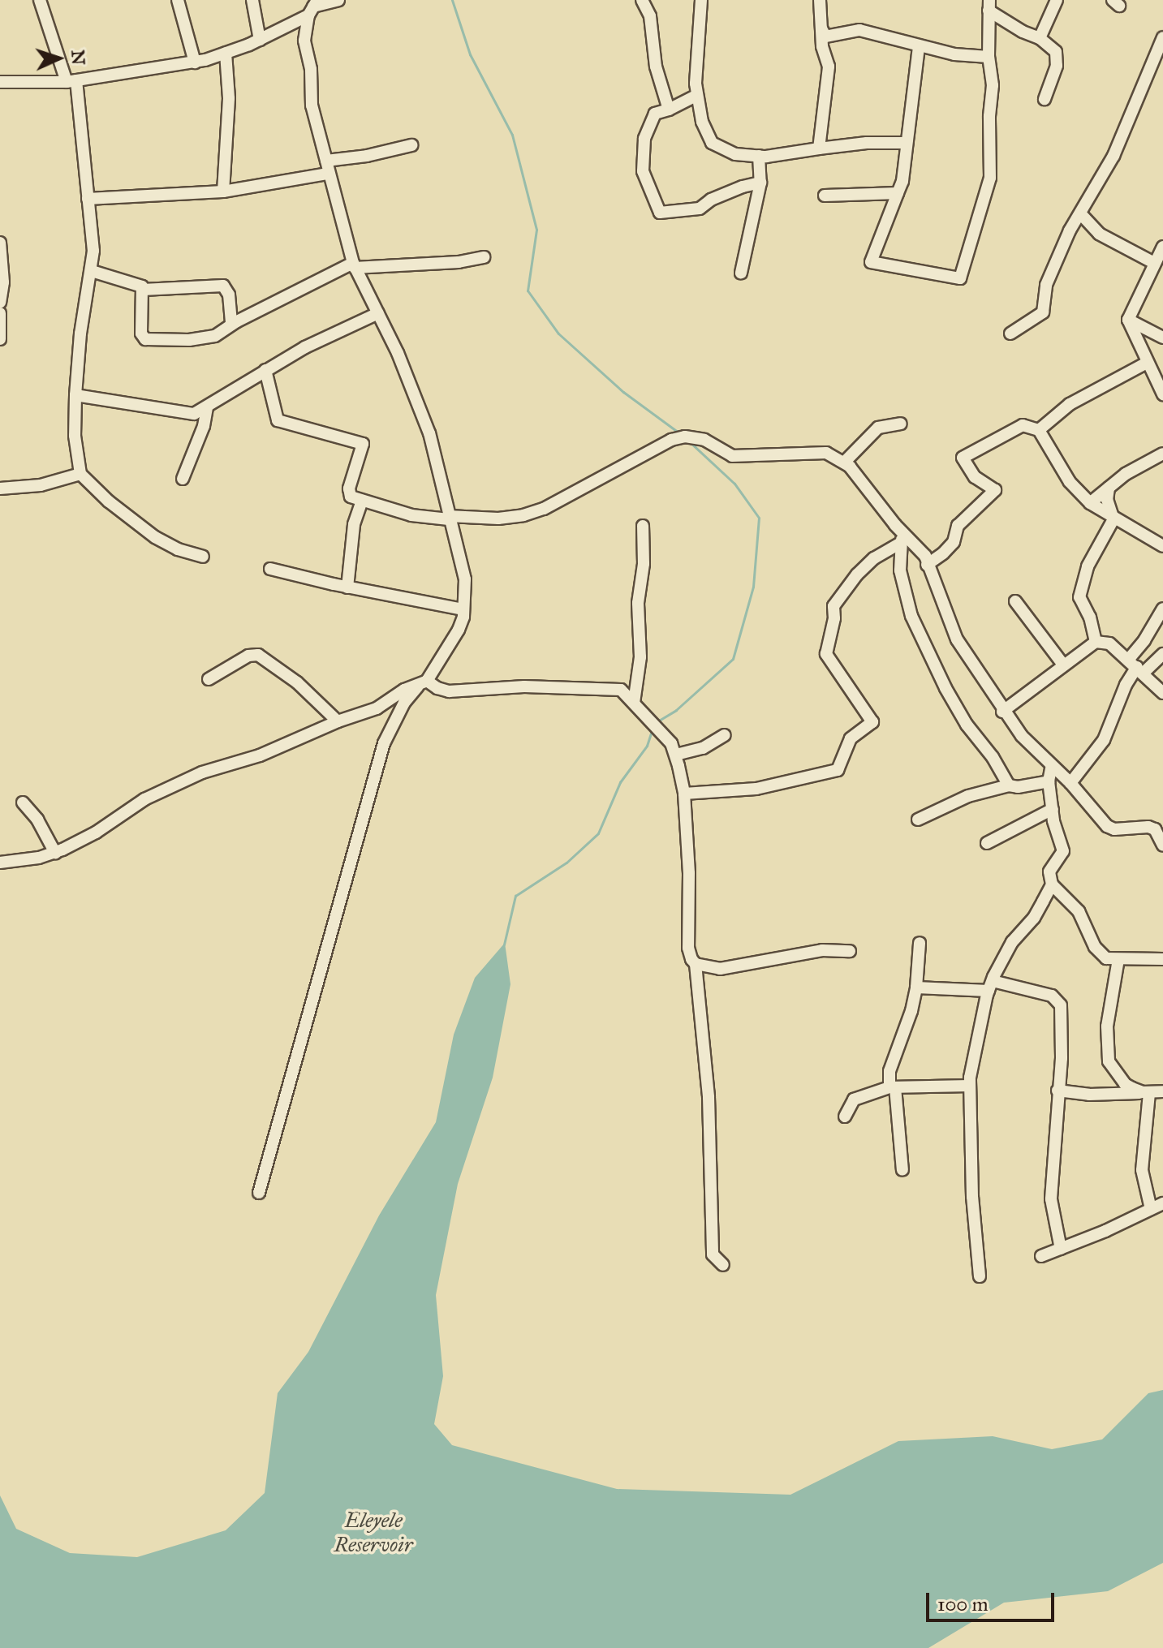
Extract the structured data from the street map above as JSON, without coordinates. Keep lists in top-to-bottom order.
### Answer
{
  "water": ["Eleyele Reservoir"],
  "scale_bar": "100 m",
  "north": "right"
}
